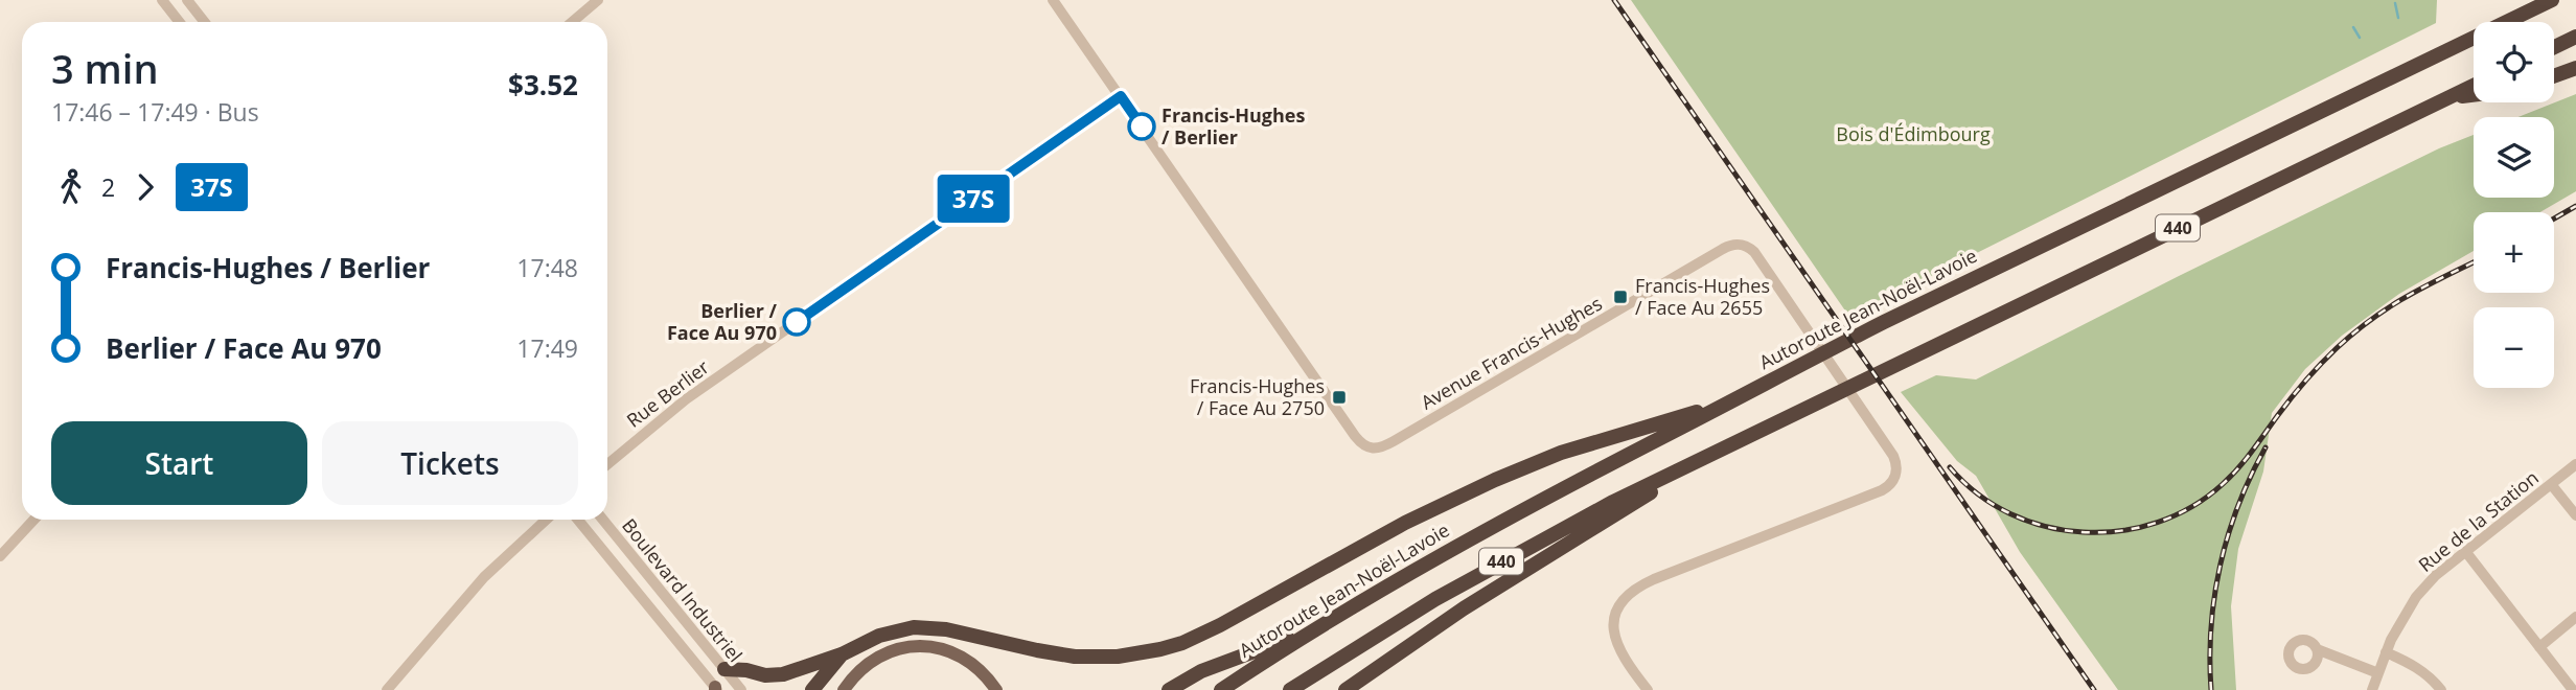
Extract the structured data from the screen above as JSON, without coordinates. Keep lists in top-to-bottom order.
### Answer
{
  "streets": {
    "highway": ["440", "Autoroute Jean-Noël-Lavoie"],
    "street": [
      "Avenue Francis-Hughes",
      "Rue Berlier",
      "Rue de la Station",
      "Boulevard Industriel"
    ]
  },
  "crossings": [
    ["Avenue Francis-Hughes", "Rue Berlier"]
  ],
  "parks": ["Bois d'Édimbourg"],
  "places": {
    "other": ["Francis-Hughes / Berlier", "Berlier / Face Au 970"],
    "transit": ["Francis-Hughes / Face Au 2655", "Francis-Hughes / Face Au 2750"]
  },
  "lines": ["bus line 37S"],
  "page": {
    "on_map": "37S",
    "map_buttons": ["+", "−"],
    "heading": ["3 min", "17:46 – 17:49 · Bus", "$3.52"],
    "legs": ["2", "37S"],
    "list": [
      {
        "name": "Francis-Hughes / Berlier",
        "value": "17:48"
      },
      {
        "name": "Berlier / Face Au 970",
        "value": "17:49"
      }
    ],
    "buttons": ["Start", "Tickets"]
  }
}
